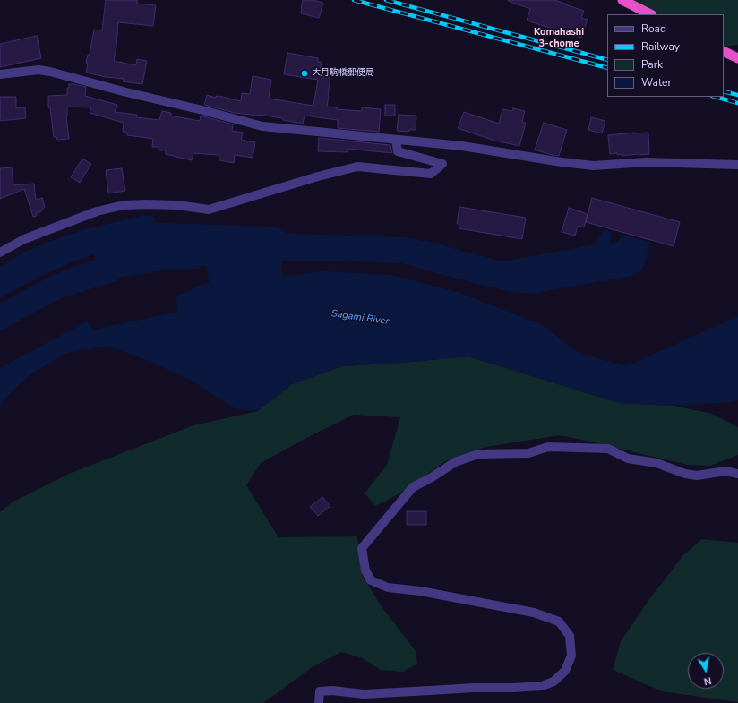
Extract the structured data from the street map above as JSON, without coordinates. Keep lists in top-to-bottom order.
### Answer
{
  "districts": ["Komahashi 3-chome"],
  "water": ["Sagami River"],
  "places": ["大月駒橋郵便局"],
  "legend": [
    "Road",
    "Railway",
    "Park",
    "Water"
  ],
  "north": "bottom"
}
